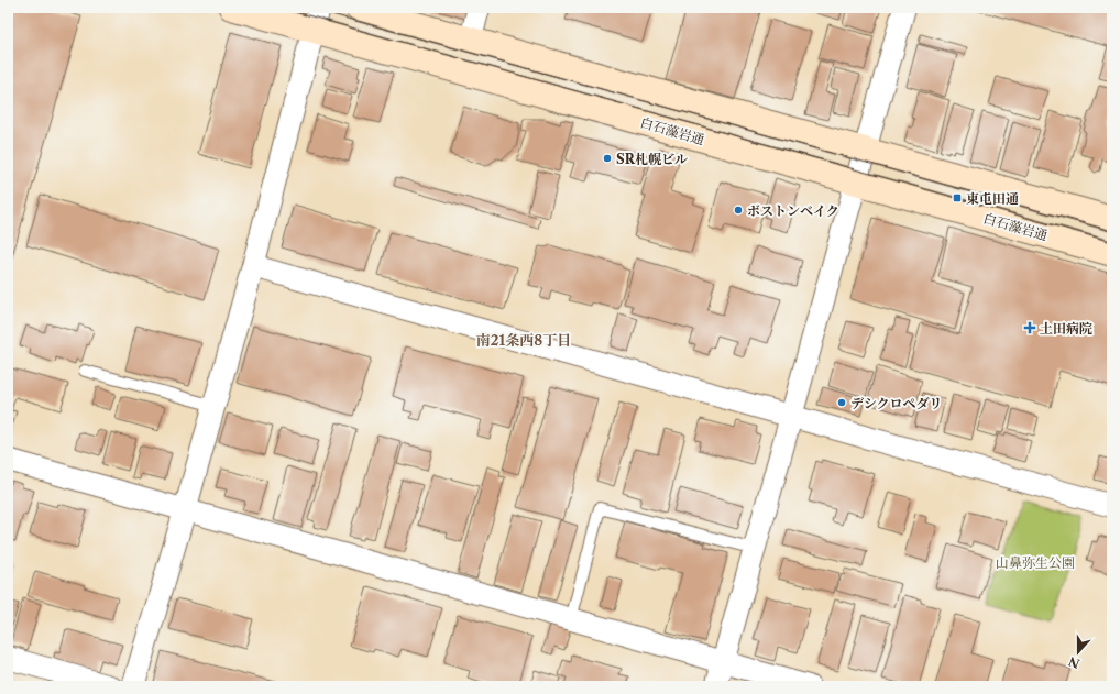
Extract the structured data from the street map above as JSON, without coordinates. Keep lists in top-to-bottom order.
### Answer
{
  "streets": {
    "main road": ["白石藻岩通"]
  },
  "districts": ["南21条西8丁目"],
  "parks": ["山鼻弥生公園"],
  "places": {
    "other": ["SR札幌ビル", "ボストンベイク", "デシクロペダリ"],
    "transit": ["東屯田通"],
    "health": ["土田病院"]
  },
  "north": "bottom"
}
